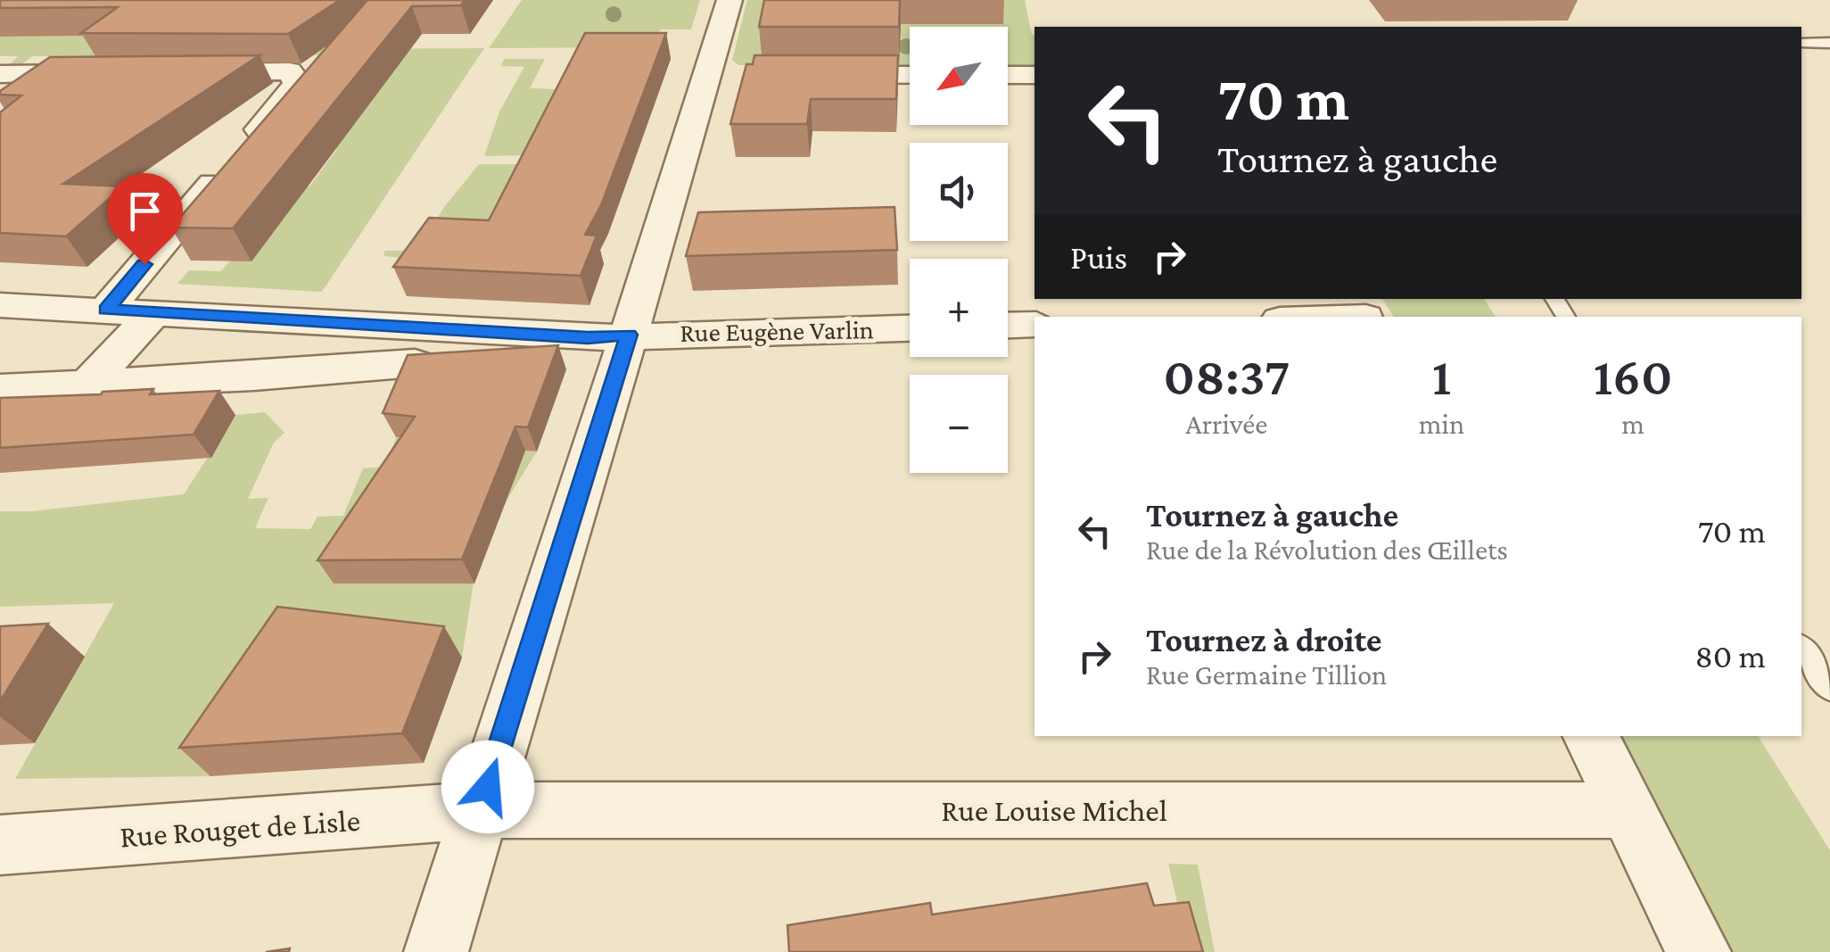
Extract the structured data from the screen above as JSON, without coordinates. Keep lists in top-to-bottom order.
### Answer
{
  "streets": {
    "street": ["Rue Eugène Varlin", "Rue Louise Michel", "Rue Rouget de Lisle"]
  },
  "crossings": [
    ["Rue Louise Michel", "Rue Rouget de Lisle"]
  ],
  "north": "bottom left",
  "page": {
    "map_buttons": ["+", "−"],
    "turn": ["70 m", "Tournez à gauche"],
    "then": "Puis",
    "eta": [
      "08:37",
      "Arrivée",
      "1",
      "min",
      "160",
      "m"
    ],
    "list": [
      {
        "name": "Tournez à gauche",
        "note": "Rue de la Révolution des Œillets",
        "value": "70 m"
      },
      {
        "name": "Tournez à droite",
        "note": "Rue Germaine Tillion",
        "value": "80 m"
      }
    ]
  }
}
